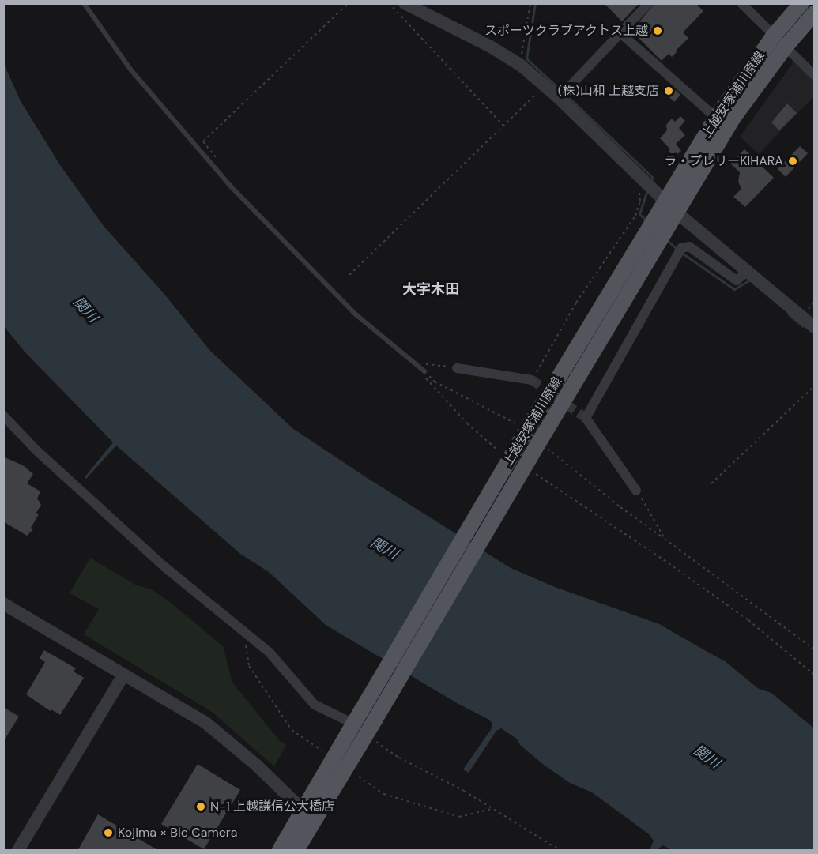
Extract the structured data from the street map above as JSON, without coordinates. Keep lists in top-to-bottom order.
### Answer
{
  "streets": {
    "main road": ["上越安塚浦川原線"]
  },
  "districts": ["大字木田"],
  "water": ["関川"],
  "places": [
    "スポーツクラブアクトス上越",
    "(株)山和 上越支店",
    "ラ・プレリーKIHARA",
    "N-1 上越謙信公大橋店",
    "Kojima × Bic Camera"
  ]
}
